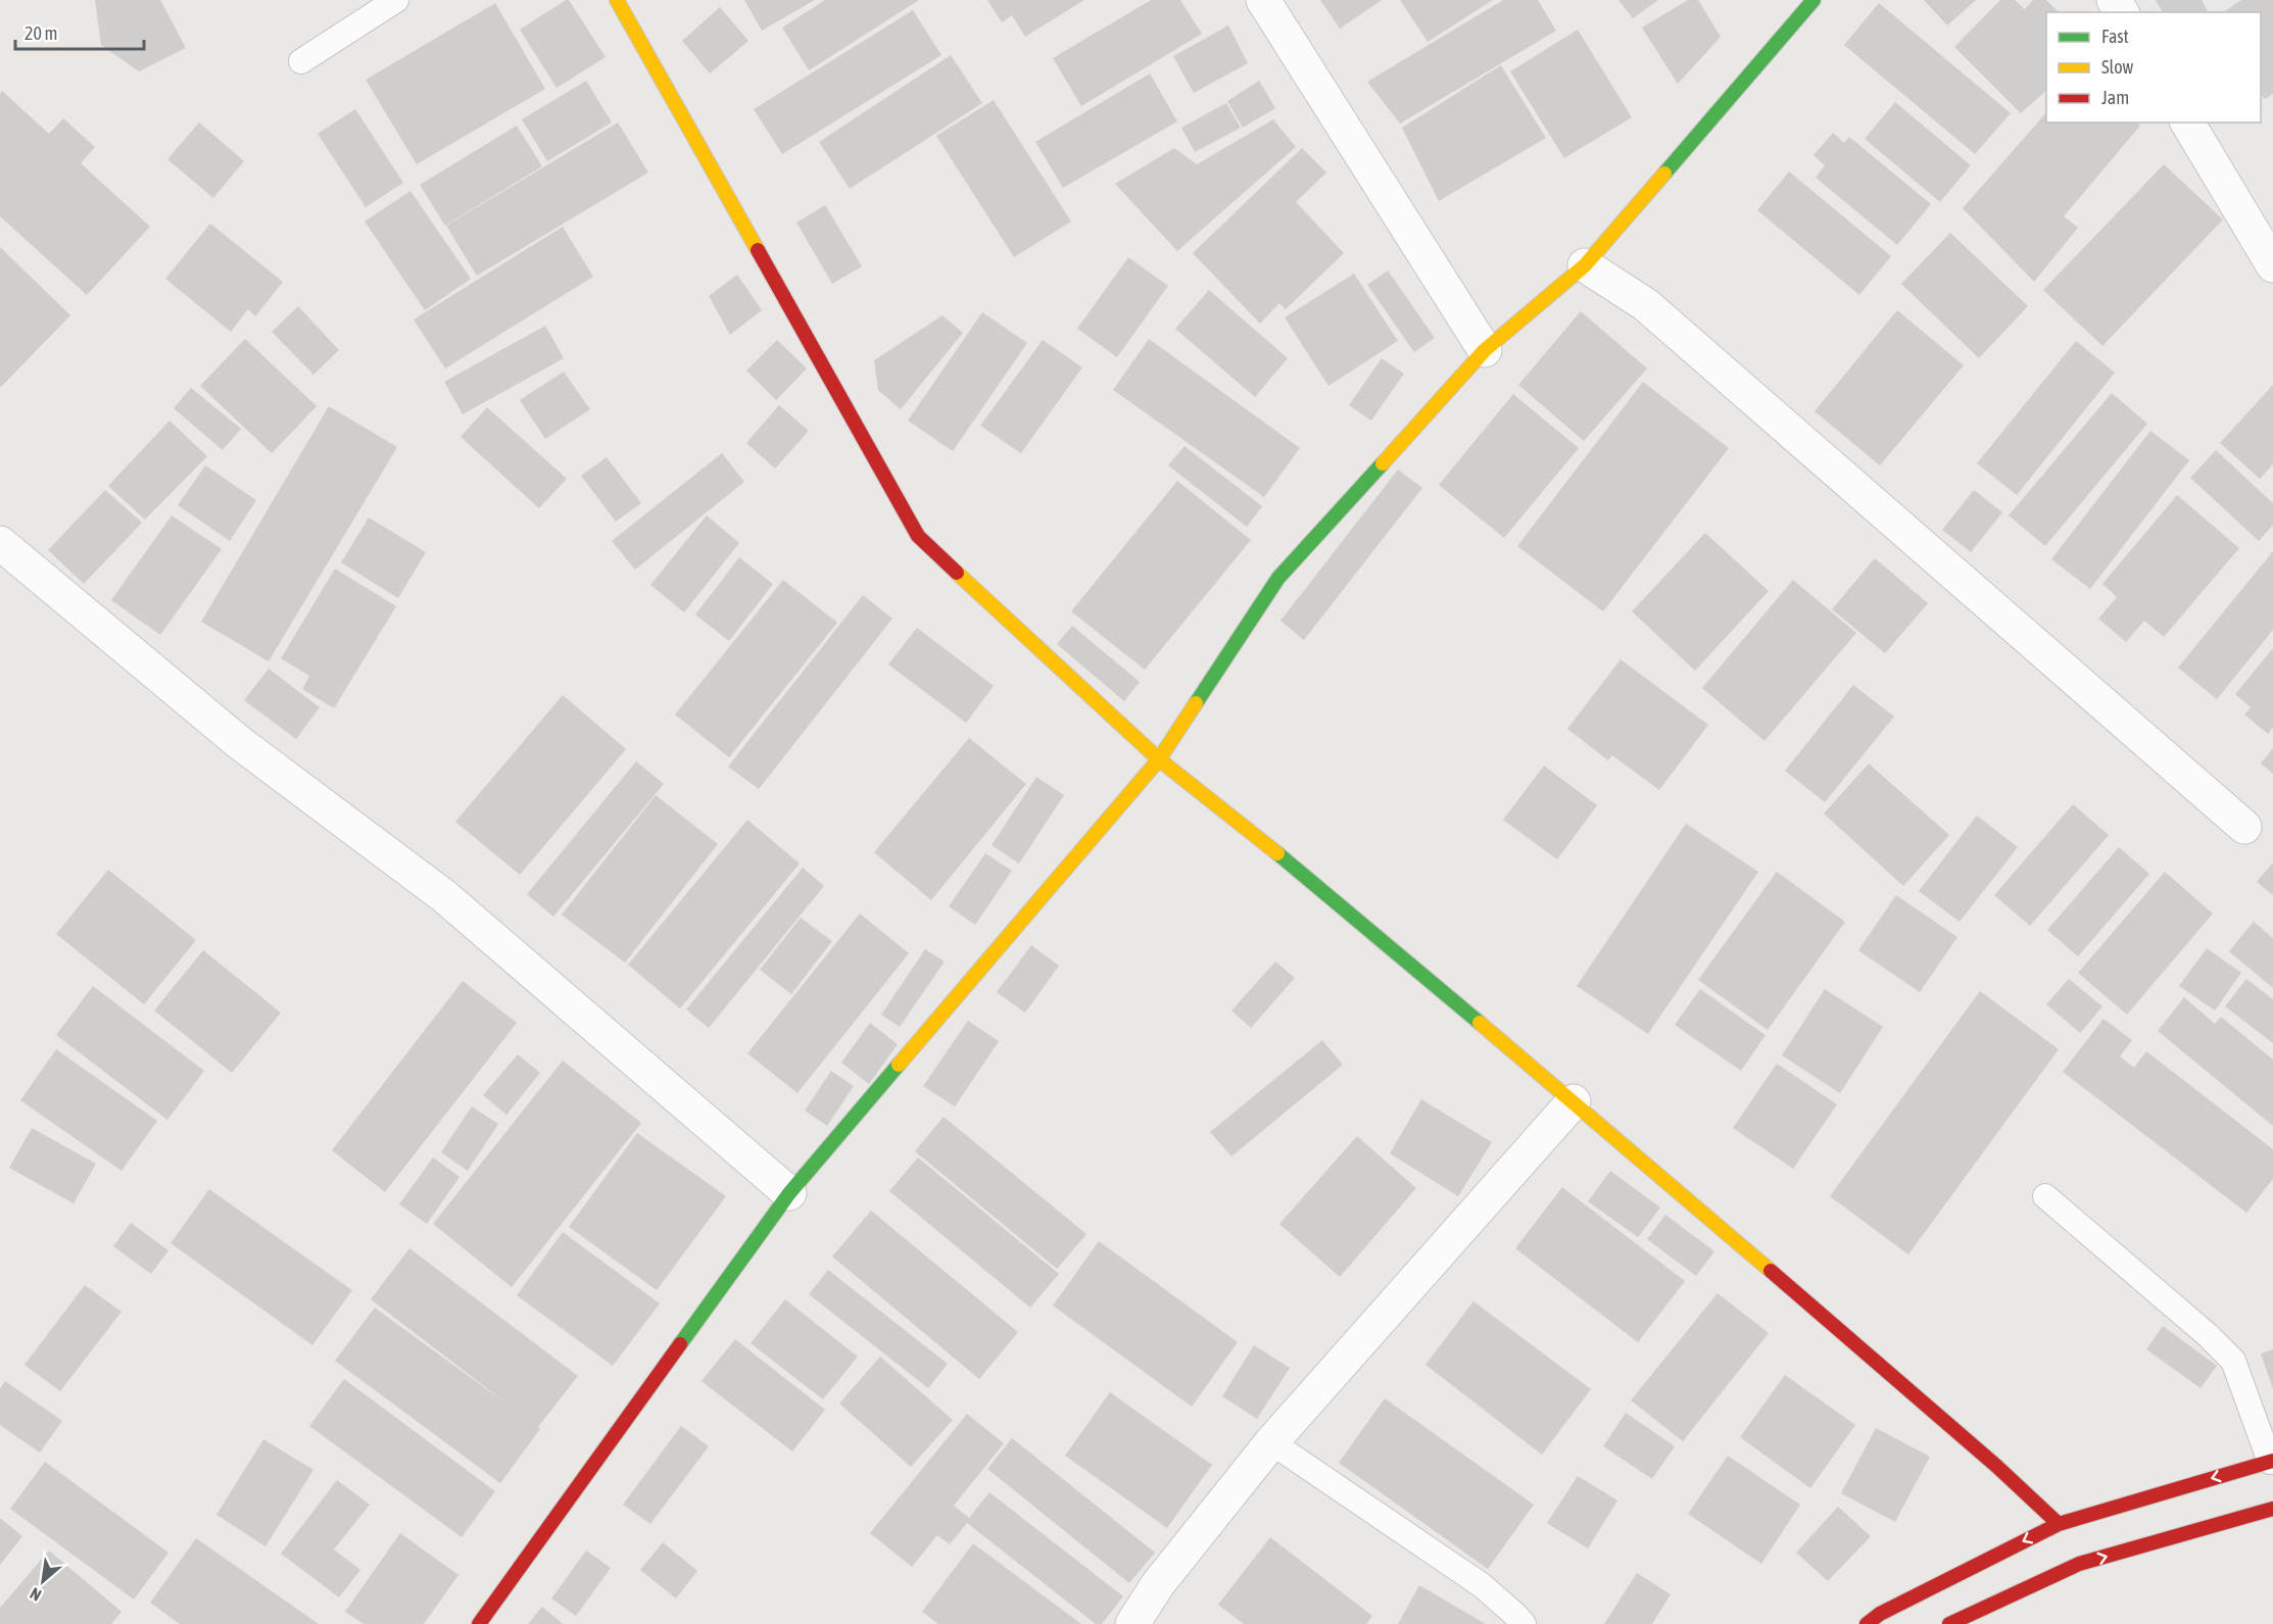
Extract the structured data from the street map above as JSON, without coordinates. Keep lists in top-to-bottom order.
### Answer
{
  "legend": ["Fast", "Slow", "Jam"],
  "scale_bar": "20 m",
  "north": "bottom left"
}
